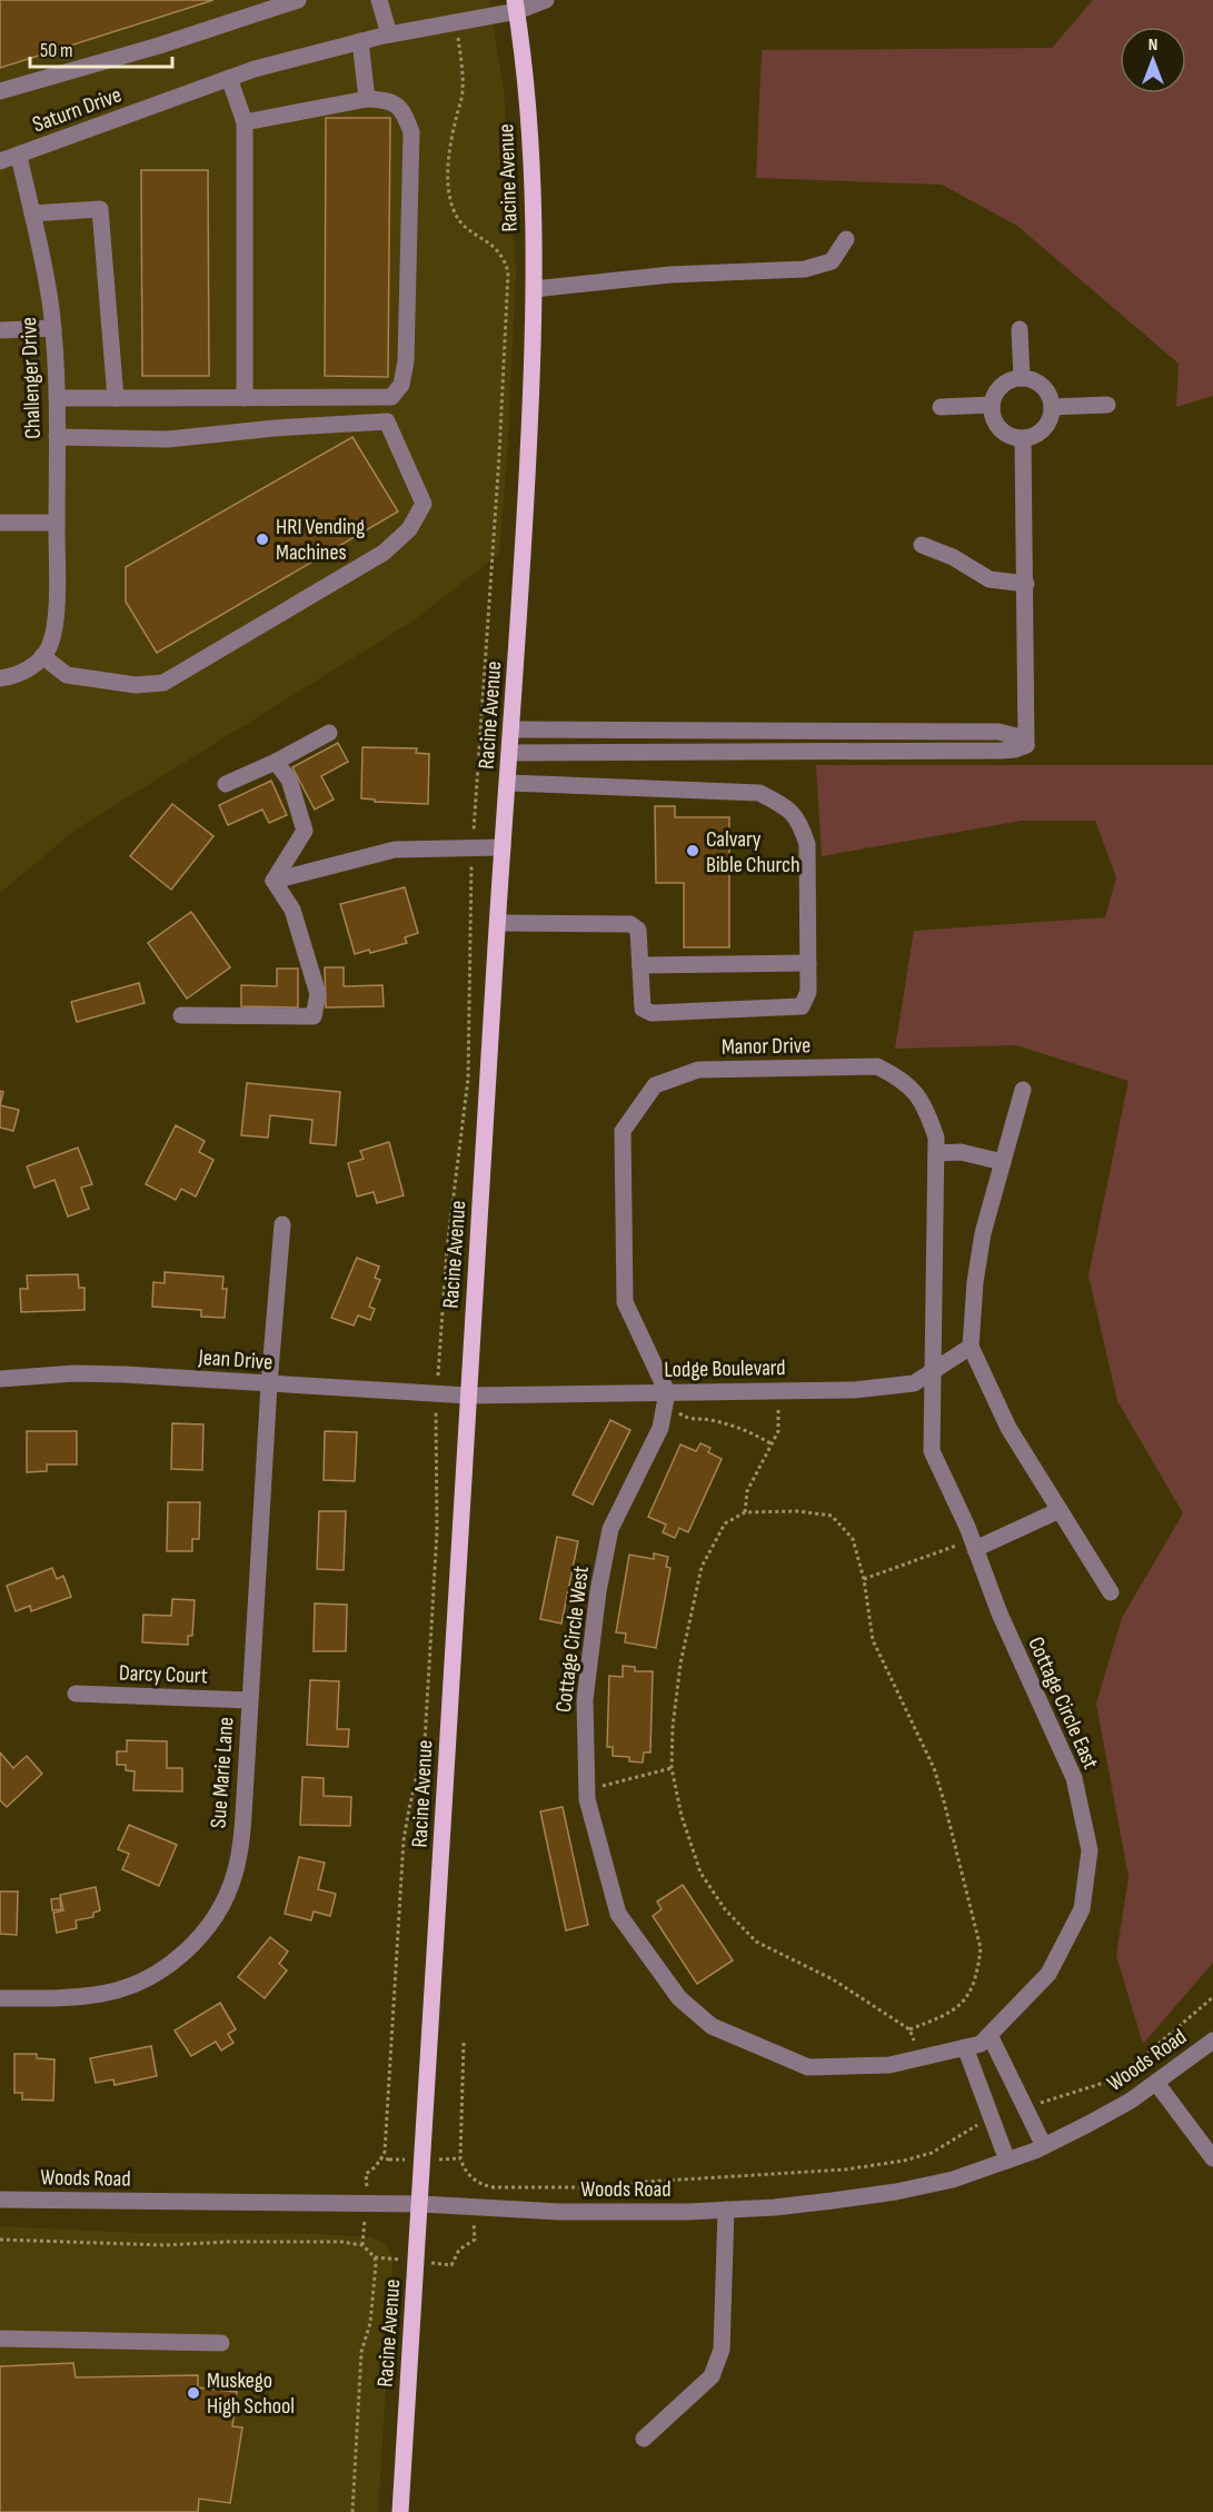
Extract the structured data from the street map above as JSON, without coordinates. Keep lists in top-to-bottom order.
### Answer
{
  "streets": {
    "main road": ["Racine Avenue"],
    "street": [
      "Saturn Drive",
      "Challenger Drive",
      "Manor Drive",
      "Jean Drive",
      "Lodge Boulevard",
      "Cottage Circle West",
      "Darcy Court",
      "Cottage Circle East",
      "Sue Marie Lane",
      "Woods Road"
    ]
  },
  "crossings": [
    ["Saturn Drive", "Racine Avenue"],
    ["Saturn Drive", "Challenger Drive"],
    ["Racine Avenue", "Jean Drive"],
    ["Racine Avenue", "Lodge Boulevard"],
    ["Racine Avenue", "Woods Road"],
    ["Manor Drive", "Lodge Boulevard"],
    ["Manor Drive", "Cottage Circle West"],
    ["Manor Drive", "Cottage Circle East"],
    ["Jean Drive", "Lodge Boulevard"],
    ["Jean Drive", "Sue Marie Lane"],
    ["Lodge Boulevard", "Cottage Circle West"],
    ["Lodge Boulevard", "Cottage Circle East"],
    ["Cottage Circle West", "Cottage Circle East"],
    ["Darcy Court", "Sue Marie Lane"]
  ],
  "places": ["HRI Vending Machines", "Calvary Bible Church", "Muskego High School"],
  "scale_bar": "50 m",
  "north": "top"
}
